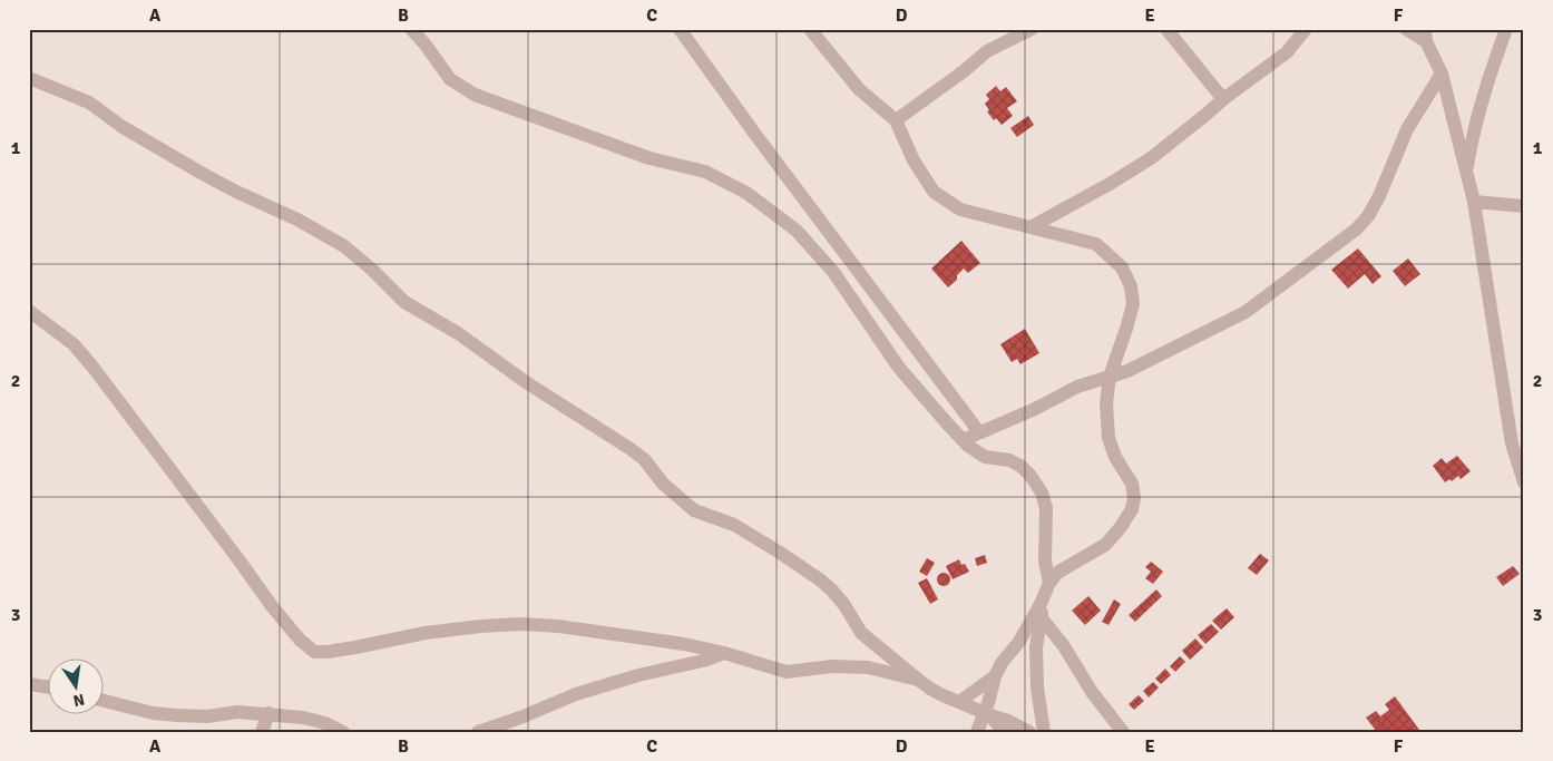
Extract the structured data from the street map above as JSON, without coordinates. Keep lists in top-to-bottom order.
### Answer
{
  "north": "bottom",
  "grid": {
    "columns": [
      "A",
      "B",
      "C",
      "D",
      "E",
      "F"
    ],
    "rows": ["1", "2", "3"]
  }
}
